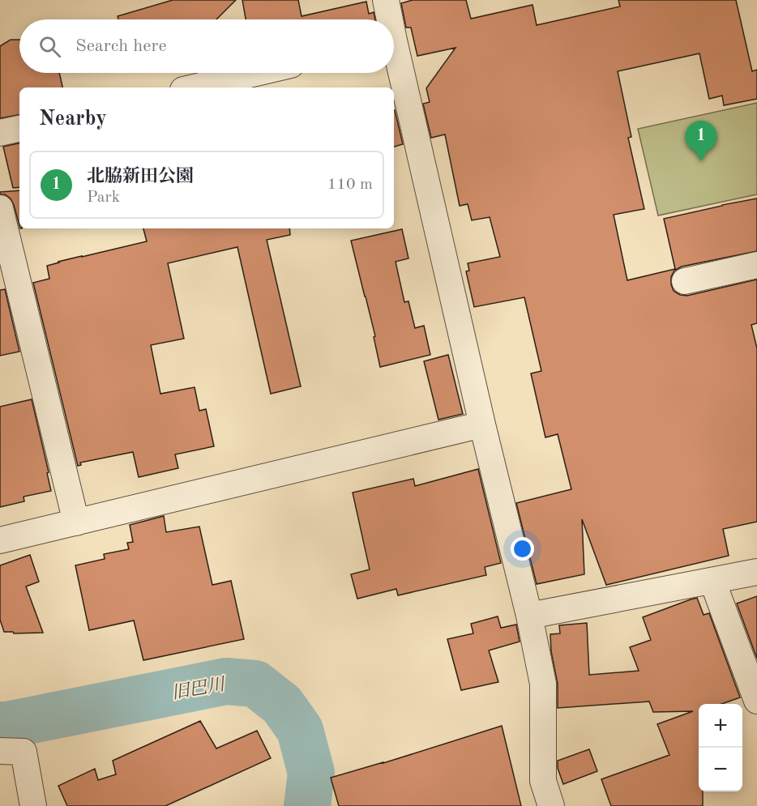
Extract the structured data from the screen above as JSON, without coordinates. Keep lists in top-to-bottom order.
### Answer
{
  "water": ["旧巴川"],
  "page": {
    "search": "Search here",
    "heading": "Nearby",
    "pins": "1",
    "list": [
      {
        "mark": "1",
        "name": "北脇新田公園",
        "note": "Park",
        "value": "110 m"
      }
    ],
    "map_buttons": ["+", "−"]
  }
}
